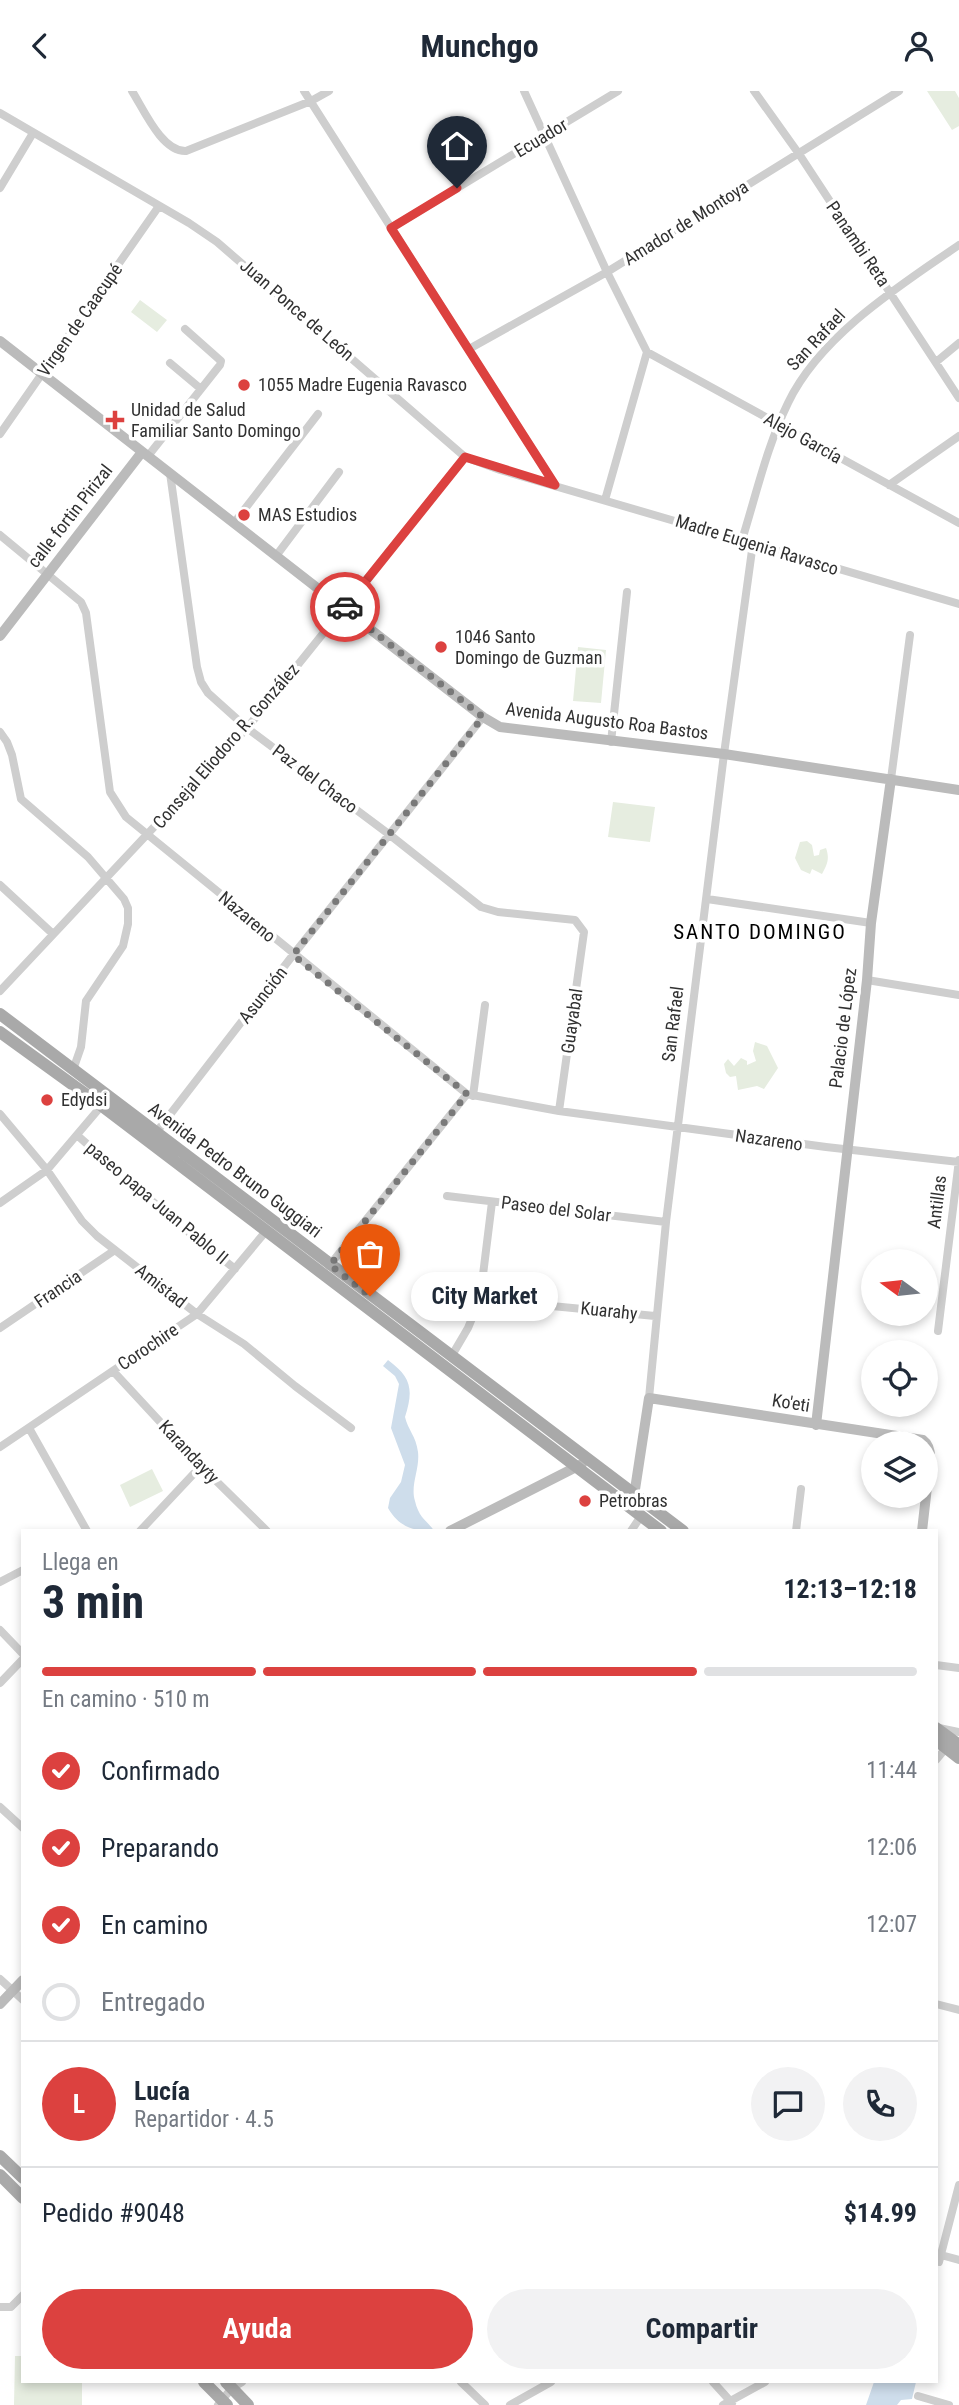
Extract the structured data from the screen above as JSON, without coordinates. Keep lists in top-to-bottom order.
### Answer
{
  "streets": {
    "main road": ["Avenida Pedro Bruno Guggiari"],
    "street": [
      "Ecuador",
      "Amador de Montoya",
      "Panambi Reta",
      "Juan Ponce de León",
      "Virgen de Caacupé",
      "San Rafael",
      "Alejo García",
      "calle fortin Pirizal",
      "Madre Eugenia Ravasco",
      "Avenida Augusto Roa Bastos",
      "Consejal Eliodoro R. González",
      "Paz del Chaco",
      "Nazareno",
      "Asunción",
      "Guayabal",
      "Palacio de López",
      "Antillas",
      "paseo papa Juan Pablo II",
      "Paseo del Solar",
      "Amistad",
      "Francia",
      "Kuarahy",
      "Corochire",
      "Ko'eti",
      "Karandayty"
    ]
  },
  "crossings": [
    ["Amador de Montoya", "Panambi Reta"],
    ["Panambi Reta", "San Rafael"],
    ["Juan Ponce de León", "Virgen de Caacupé"],
    ["Juan Ponce de León", "Madre Eugenia Ravasco"],
    ["Juan Ponce de León", "Consejal Eliodoro R. González"],
    ["Virgen de Caacupé", "Avenida Augusto Roa Bastos"],
    ["San Rafael", "Alejo García"],
    ["San Rafael", "Madre Eugenia Ravasco"],
    ["San Rafael", "Avenida Augusto Roa Bastos"],
    ["San Rafael", "Nazareno"],
    ["San Rafael", "Avenida Pedro Bruno Guggiari"],
    ["San Rafael", "Paseo del Solar"],
    ["San Rafael", "Kuarahy"],
    ["San Rafael", "Ko'eti"],
    ["calle fortin Pirizal", "Avenida Augusto Roa Bastos"],
    ["calle fortin Pirizal", "Nazareno"],
    ["Avenida Augusto Roa Bastos", "Consejal Eliodoro R. González"],
    ["Avenida Augusto Roa Bastos", "Paz del Chaco"],
    ["Avenida Augusto Roa Bastos", "Asunción"],
    ["Avenida Augusto Roa Bastos", "Palacio de López"],
    ["Consejal Eliodoro R. González", "Paz del Chaco"],
    ["Consejal Eliodoro R. González", "Nazareno"],
    ["Paz del Chaco", "Asunción"],
    ["Paz del Chaco", "Guayabal"],
    ["Nazareno", "Asunción"],
    ["Nazareno", "Guayabal"],
    ["Nazareno", "Palacio de López"],
    ["Nazareno", "Antillas"],
    ["Asunción", "Avenida Pedro Bruno Guggiari"],
    ["Palacio de López", "Ko'eti"],
    ["Avenida Pedro Bruno Guggiari", "Corochire"],
    ["paseo papa Juan Pablo II", "Corochire"],
    ["Amistad", "Francia"],
    ["Amistad", "Corochire"],
    ["Corochire", "Karandayty"]
  ],
  "districts": ["SANTO DOMINGO"],
  "places": {
    "other": [
      "1055 Madre Eugenia Ravasco",
      "MAS Estudios",
      "1046 Santo Domingo de Guzman",
      "Edydsi",
      "City Market",
      "Petrobras"
    ],
    "health": ["Unidad de Salud Familiar Santo Domingo"]
  },
  "north": "left",
  "page": {
    "header": "Munchgo",
    "bubble": "City Market",
    "heading": ["3 min", "Llega en", "12:13–12:18"],
    "panel": [
      "Lucía",
      "Repartidor · 4.5",
      "Pedido #9048",
      "$14.99"
    ],
    "bar": "En camino · 510 m",
    "list": [
      ["Confirmado", "11:44"],
      ["Preparando", "12:06"],
      ["En camino", "12:07"],
      "Entregado"
    ],
    "round": "L",
    "buttons": ["Ayuda", "Compartir"]
  }
}
